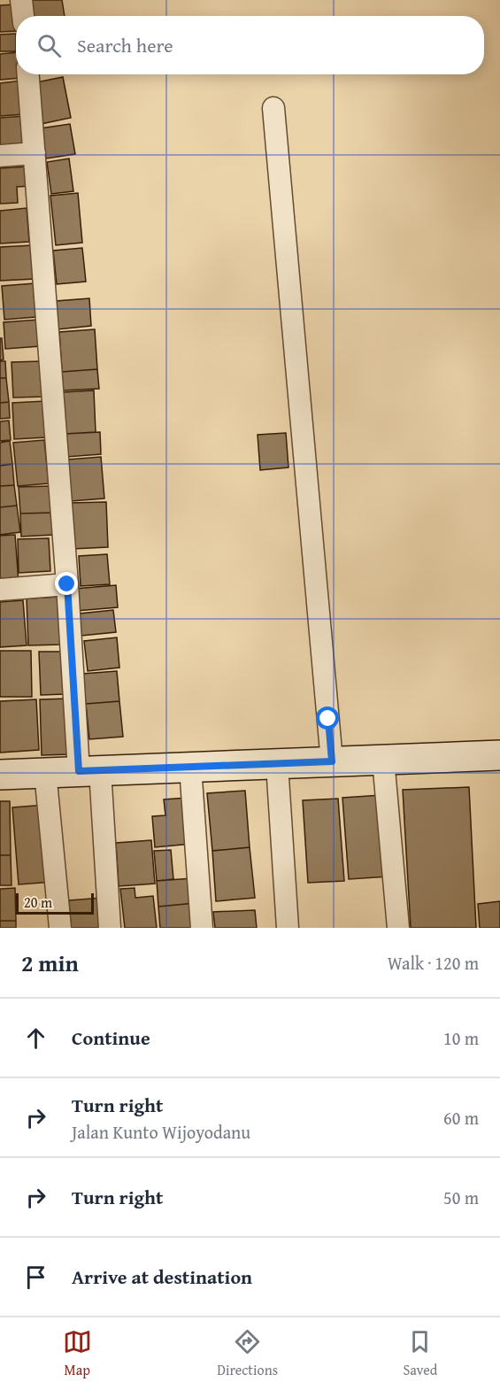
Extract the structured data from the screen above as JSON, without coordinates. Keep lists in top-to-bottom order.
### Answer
{
  "scale_bar": "20 m",
  "page": {
    "search": "Search here",
    "scale": "20 m",
    "heading": ["2 min", "Walk · 120 m"],
    "list": [
      ["Continue", "10 m"],
      ["Turn right", "Jalan Kunto Wijoyodanu", "60 m"],
      ["Turn right", "50 m"],
      "Arrive at destination"
    ],
    "nav": ["Map", "Directions", "Saved"]
  }
}
